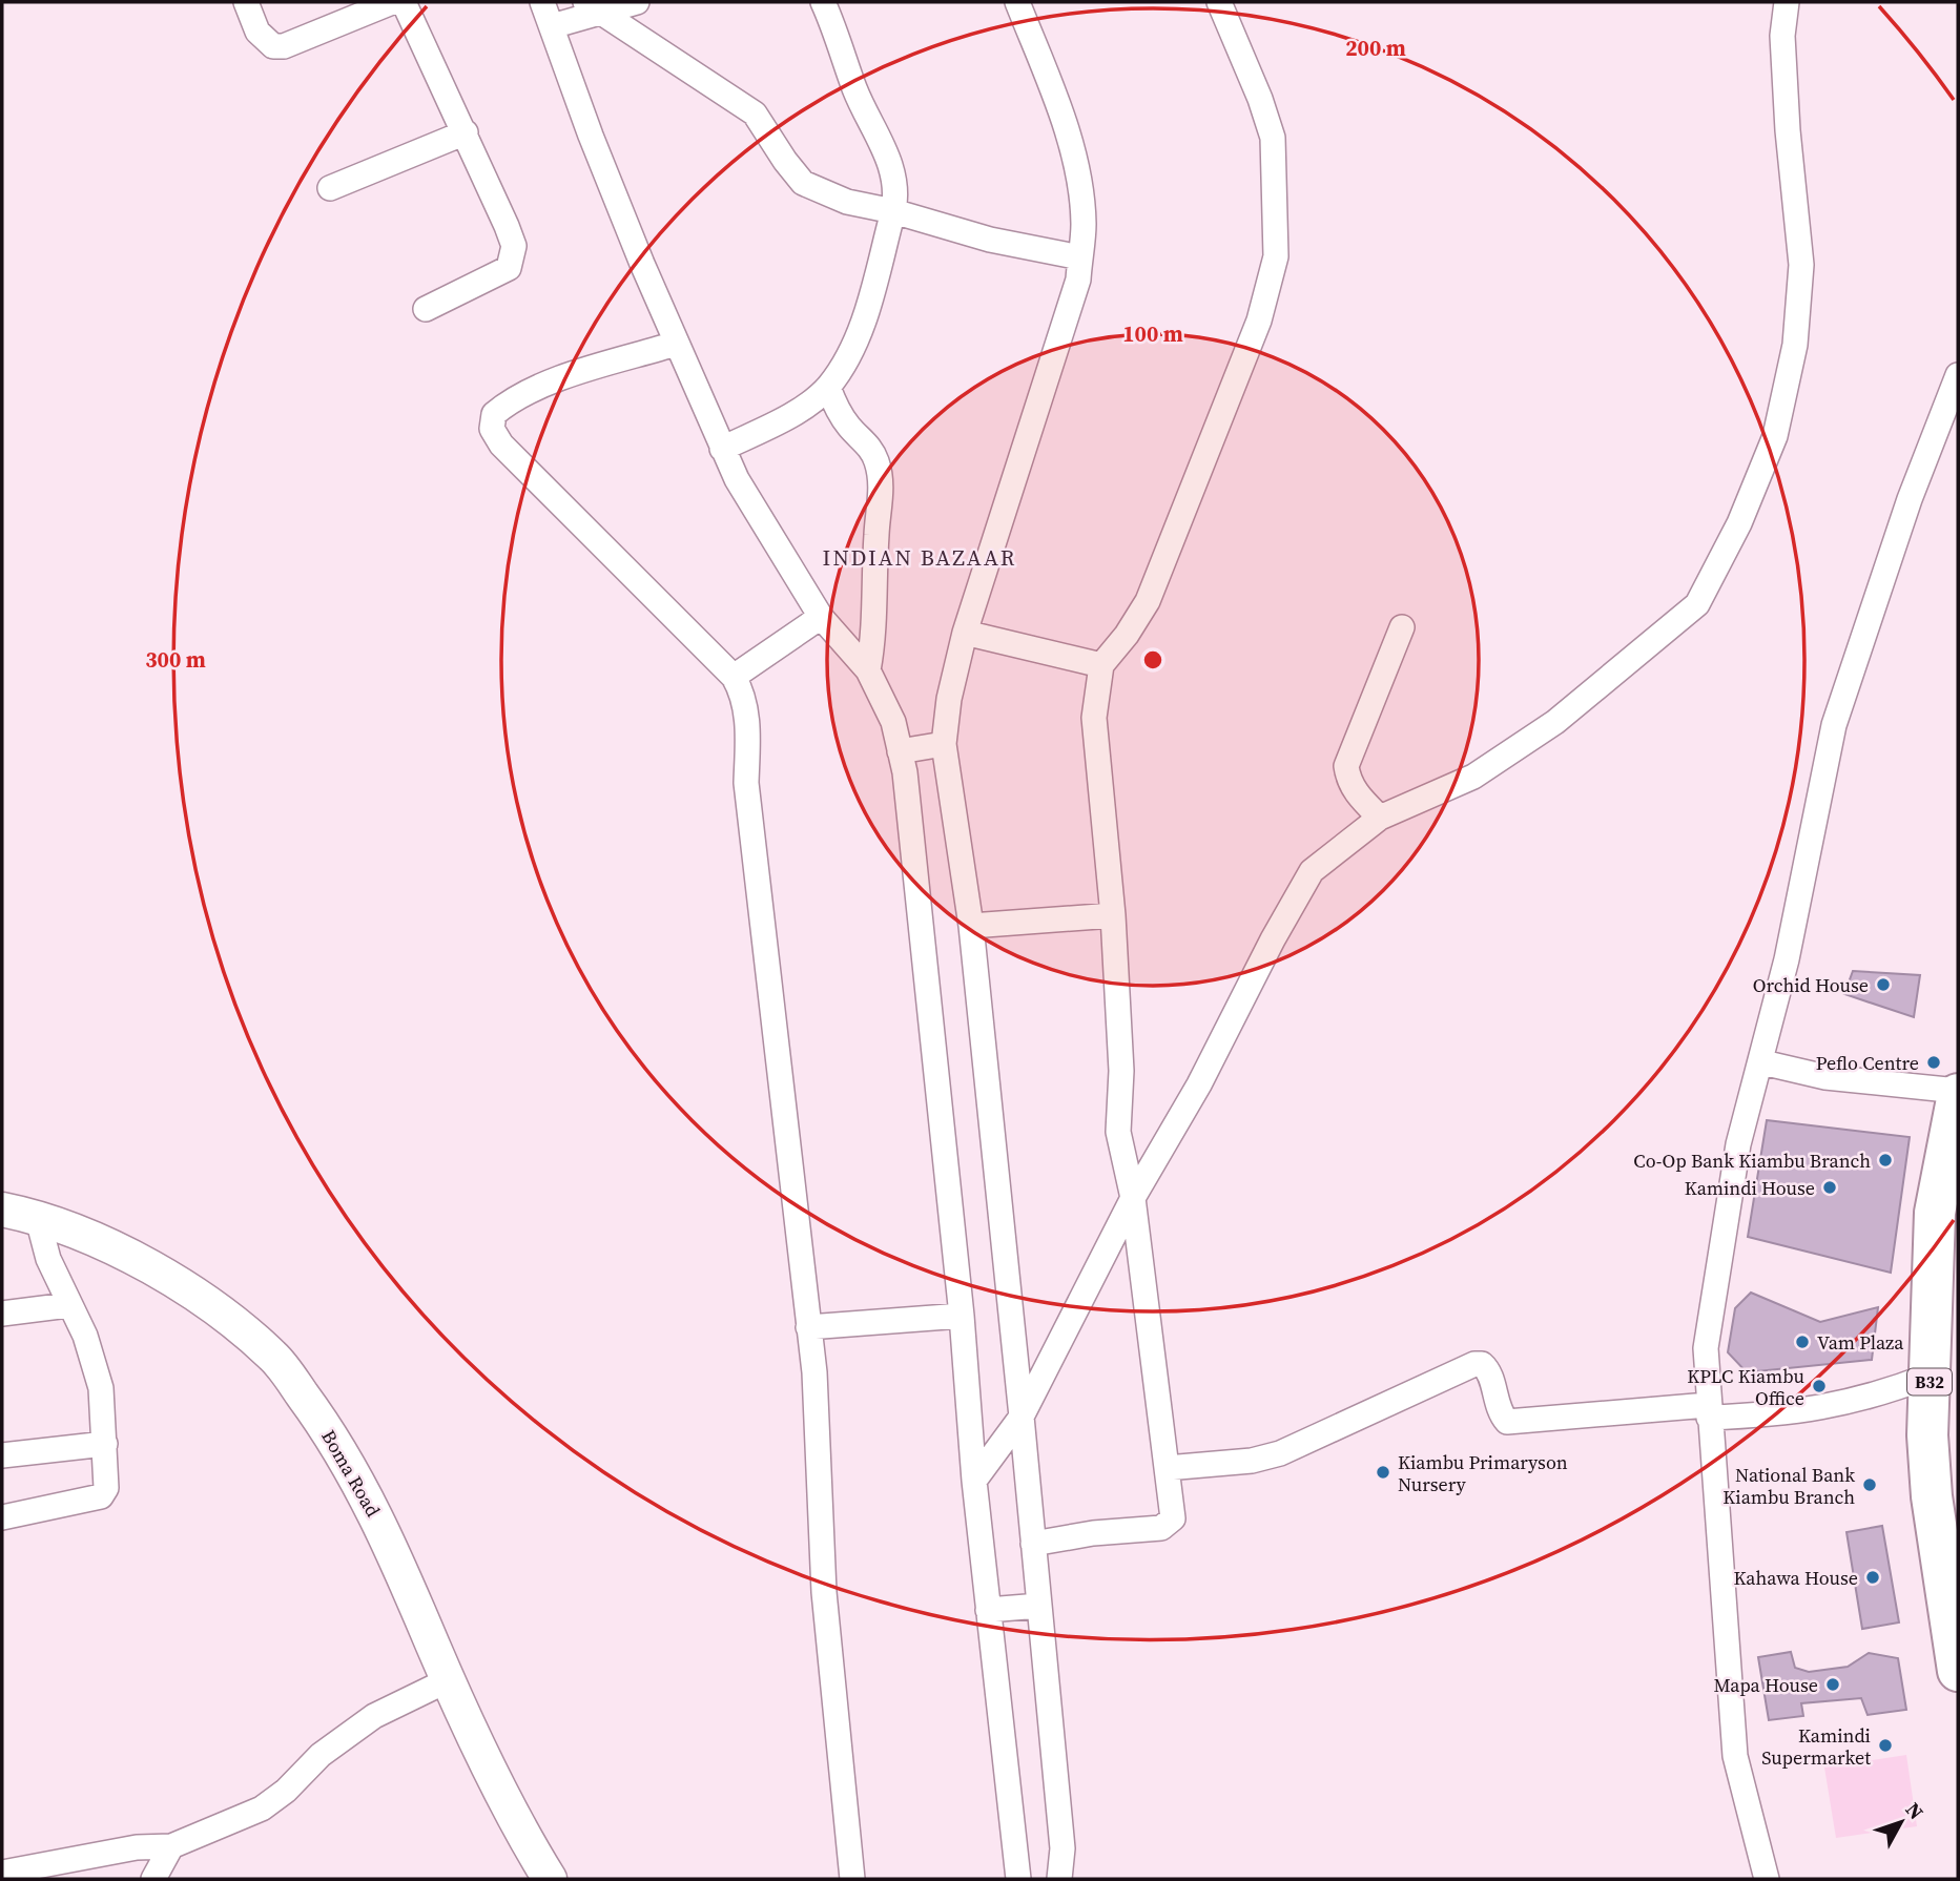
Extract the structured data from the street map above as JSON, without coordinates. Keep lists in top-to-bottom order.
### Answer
{
  "streets": {
    "highway": ["B32"],
    "main road": ["Boma Road"]
  },
  "districts": ["INDIAN BAZAAR"],
  "places": [
    "Orchid House",
    "Peflo Centre",
    "Co-Op Bank Kiambu Branch",
    "Kamindi House",
    "Vam Plaza",
    "KPLC Kiambu Office",
    "Kiambu Primaryson Nursery",
    "National Bank Kiambu Branch",
    "Kahawa House",
    "Mapa House",
    "Kamindi Supermarket"
  ],
  "north": "top right",
  "rings": ["200 m", "100 m", "300 m"]
}
